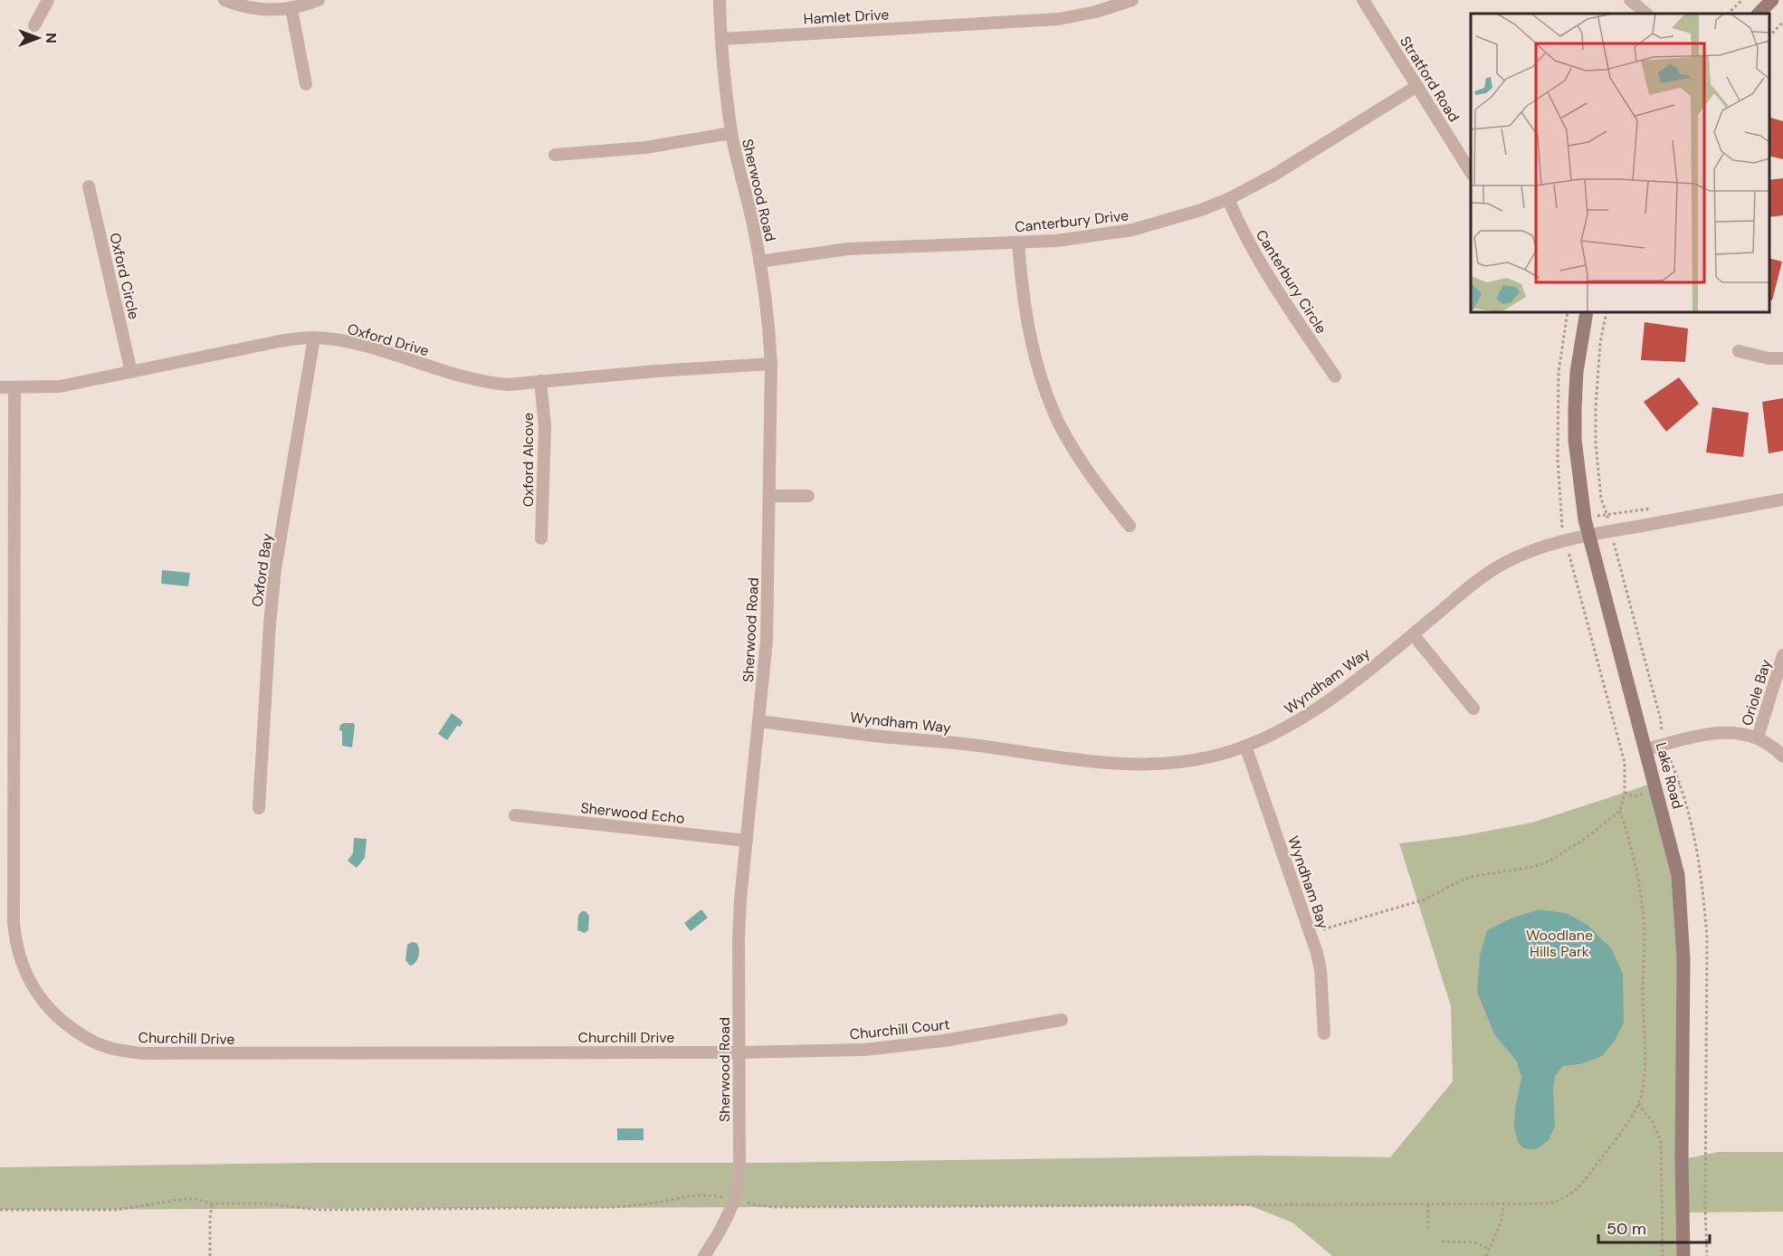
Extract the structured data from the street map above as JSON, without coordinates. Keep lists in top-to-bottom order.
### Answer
{
  "streets": {
    "street": [
      "Hamlet Drive",
      "Stratford Road",
      "Sherwood Road",
      "Canterbury Drive",
      "Oxford Circle",
      "Canterbury Circle",
      "Oxford Drive",
      "Oxford Alcove",
      "Oxford Bay",
      "Wyndham Way",
      "Oriole Bay",
      "Lake Road",
      "Sherwood Echo",
      "Wyndham Bay",
      "Churchill Court",
      "Churchill Drive"
    ]
  },
  "crossings": [
    ["Hamlet Drive", "Sherwood Road"],
    ["Stratford Road", "Canterbury Drive"],
    ["Sherwood Road", "Canterbury Drive"],
    ["Sherwood Road", "Oxford Drive"],
    ["Sherwood Road", "Wyndham Way"],
    ["Sherwood Road", "Sherwood Echo"],
    ["Sherwood Road", "Churchill Court"],
    ["Sherwood Road", "Churchill Drive"],
    ["Canterbury Drive", "Canterbury Circle"],
    ["Oxford Circle", "Oxford Drive"],
    ["Oxford Drive", "Oxford Alcove"],
    ["Oxford Drive", "Oxford Bay"],
    ["Oxford Drive", "Churchill Drive"],
    ["Wyndham Way", "Lake Road"],
    ["Wyndham Way", "Wyndham Bay"],
    ["Churchill Court", "Churchill Drive"]
  ],
  "parks": ["Woodlane Hills Park"],
  "scale_bar": "50 m",
  "north": "right"
}
